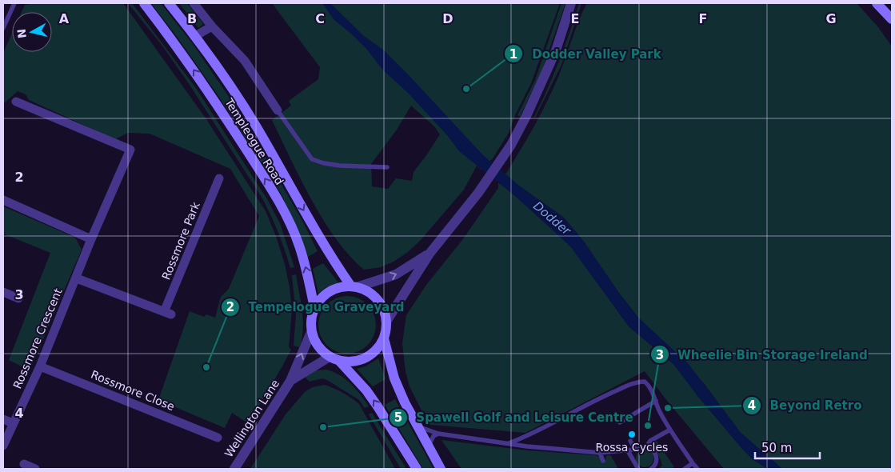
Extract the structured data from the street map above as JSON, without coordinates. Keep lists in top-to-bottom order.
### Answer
{
  "streets": {
    "main road": ["Templeogue Road"],
    "street": [
      "Rossmore Park",
      "Rossmore Crescent",
      "Rossmore Close",
      "Wellington Lane"
    ]
  },
  "crossings": [
    ["Templeogue Road", "Wellington Lane"],
    ["Rossmore Park", "Rossmore Crescent"],
    ["Rossmore Crescent", "Rossmore Close"]
  ],
  "water": ["Dodder"],
  "places": [
    "Dodder Valley Park",
    "Tempelogue Graveyard",
    "Beyond Retro",
    "Wheelie Bin Storage Ireland",
    "Spawell Golf and Leisure Centre",
    "Rossa Cycles"
  ],
  "scale_bar": "50 m",
  "north": "left",
  "grid": {
    "columns": [
      "A",
      "B",
      "C",
      "D",
      "E",
      "F",
      "G"
    ],
    "rows": ["2", "3", "4"]
  }
}
